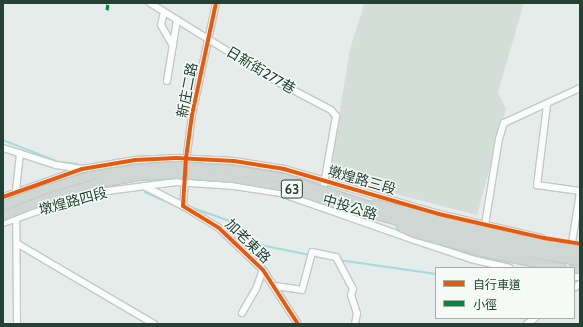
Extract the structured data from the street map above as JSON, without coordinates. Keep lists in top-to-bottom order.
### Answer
{
  "streets": {
    "main road": ["63", "中投公路"],
    "street": [
      "日新街277巷",
      "新庄二路",
      "墩煌路三段",
      "墩煌路四段",
      "加老東路"
    ]
  },
  "crossings": [
    ["日新街277巷", "新庄二路"],
    ["日新街277巷", "墩煌路三段"],
    ["新庄二路", "墩煌路三段"],
    ["墩煌路三段", "墩煌路四段"],
    ["墩煌路四段", "加老東路"]
  ],
  "legend": ["自行車道", "小徑"]
}
